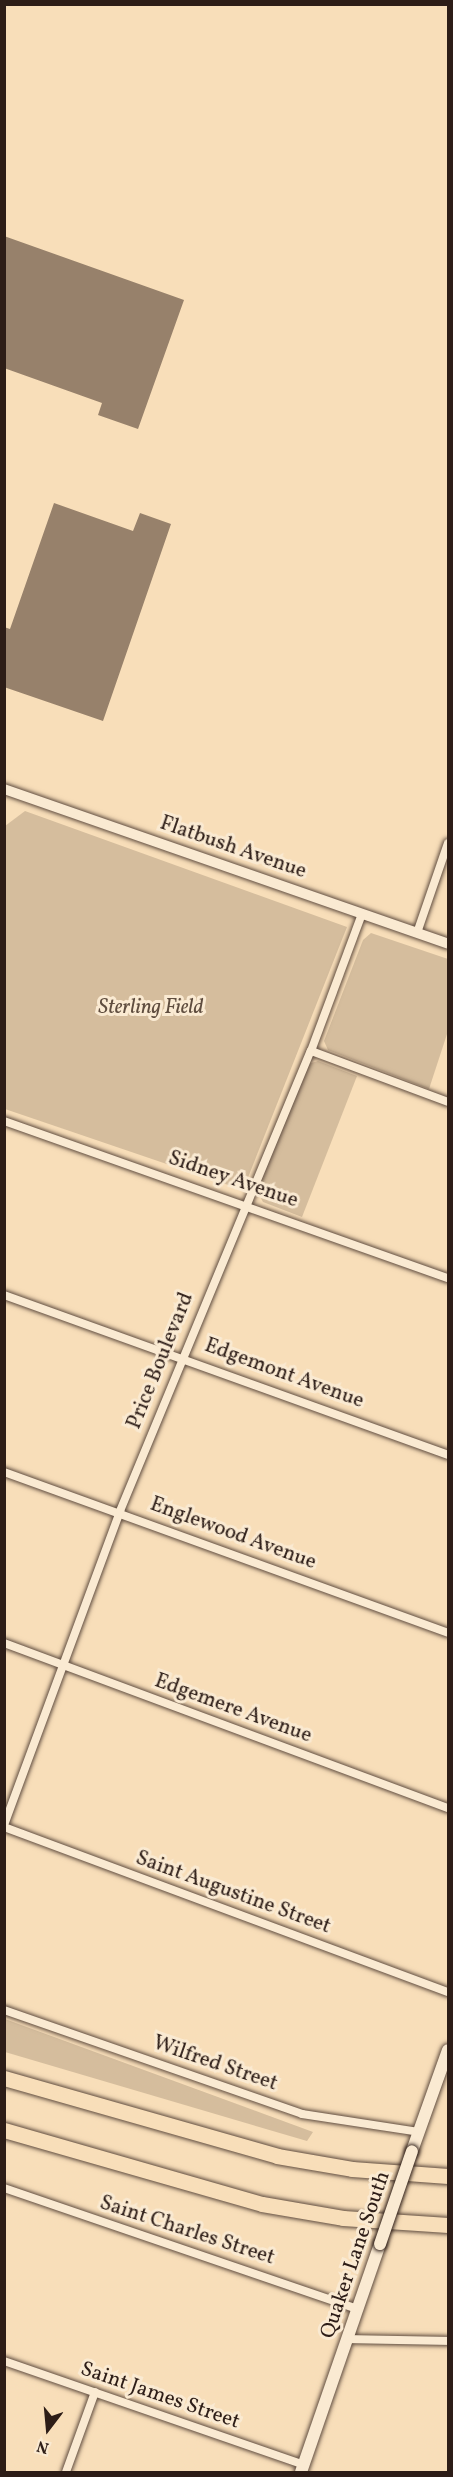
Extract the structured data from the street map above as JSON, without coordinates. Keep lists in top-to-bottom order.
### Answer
{
  "streets": {
    "main road": ["Quaker Lane South"],
    "street": [
      "Flatbush Avenue",
      "Sidney Avenue",
      "Price Boulevard",
      "Edgemont Avenue",
      "Englewood Avenue",
      "Edgemere Avenue",
      "Saint Augustine Street",
      "Wilfred Street",
      "Saint Charles Street",
      "Saint James Street"
    ]
  },
  "crossings": [
    ["Flatbush Avenue", "Price Boulevard"],
    ["Sidney Avenue", "Price Boulevard"],
    ["Price Boulevard", "Edgemont Avenue"],
    ["Price Boulevard", "Englewood Avenue"],
    ["Price Boulevard", "Edgemere Avenue"],
    ["Price Boulevard", "Saint Augustine Street"],
    ["Wilfred Street", "Quaker Lane South"],
    ["Saint Charles Street", "Quaker Lane South"],
    ["Quaker Lane South", "Saint James Street"]
  ],
  "parks": ["Sterling Field"],
  "north": "bottom"
}
